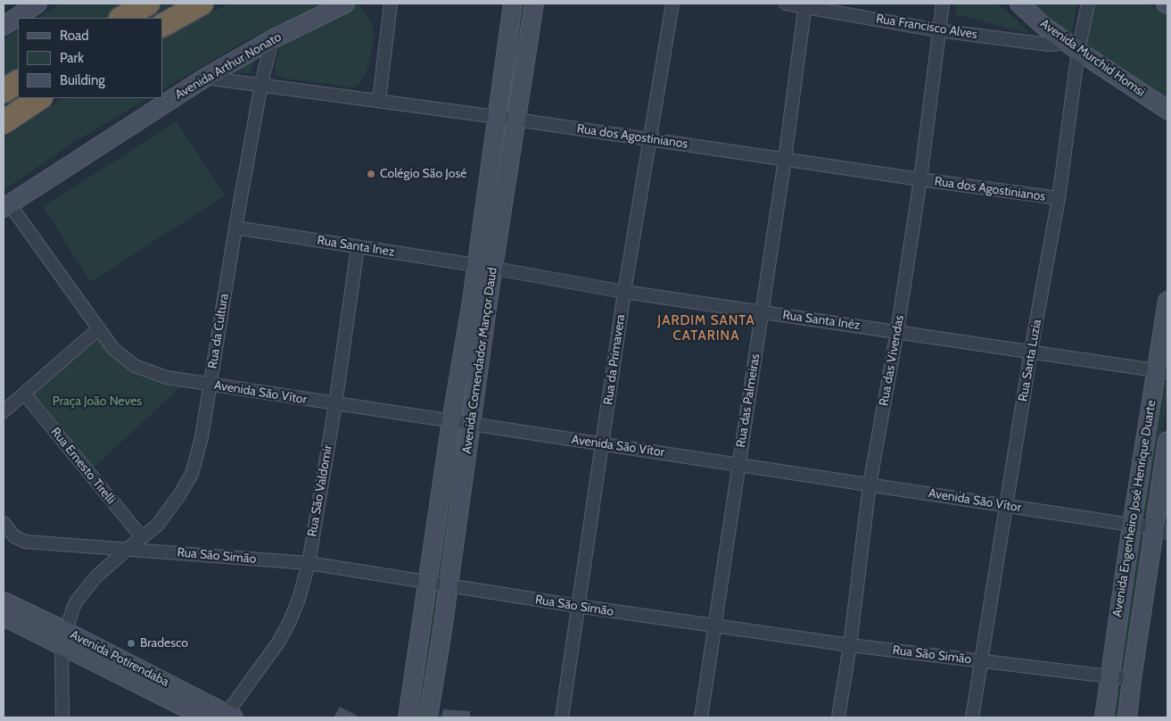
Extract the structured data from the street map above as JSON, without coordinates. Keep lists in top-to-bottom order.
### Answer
{
  "streets": {
    "street": [
      "Rua Francisco Alves",
      "Avenida Murchid Homsi",
      "Avenida Arthur Nonato",
      "Rua dos Agostinianos",
      "Rua Santa Inez",
      "Rua Santa Inêz",
      "Rua da Cultura",
      "Rua da Primavera",
      "Avenida Comendador Mançor Daud",
      "Rua das Vivendas",
      "Rua Santa Luzia",
      "Avenida São Vítor",
      "Rua das Palmeiras",
      "Rua Ernesto Tirelli",
      "Rua São Valdomir",
      "Avenida Engenheiro José Henrique Duarte",
      "Rua São Simão",
      "Avenida Potirendaba"
    ]
  },
  "crossings": [
    ["Rua Francisco Alves", "Avenida Murchid Homsi"],
    ["Rua Francisco Alves", "Rua das Vivendas"],
    ["Rua Francisco Alves", "Rua Santa Luzia"],
    ["Rua Francisco Alves", "Rua das Palmeiras"],
    ["Avenida Murchid Homsi", "Rua Santa Luzia"],
    ["Avenida Arthur Nonato", "Rua dos Agostinianos"],
    ["Avenida Arthur Nonato", "Rua da Cultura"],
    ["Avenida Arthur Nonato", "Avenida São Vítor"],
    ["Rua dos Agostinianos", "Rua da Cultura"],
    ["Rua dos Agostinianos", "Rua da Primavera"],
    ["Rua dos Agostinianos", "Avenida Comendador Mançor Daud"],
    ["Rua dos Agostinianos", "Rua das Vivendas"],
    ["Rua dos Agostinianos", "Rua Santa Luzia"],
    ["Rua dos Agostinianos", "Rua das Palmeiras"],
    ["Rua Santa Inez", "Rua Santa Inêz"],
    ["Rua Santa Inez", "Rua da Cultura"],
    ["Rua Santa Inez", "Avenida Comendador Mançor Daud"],
    ["Rua Santa Inez", "Rua São Valdomir"],
    ["Rua Santa Inêz", "Rua da Primavera"],
    ["Rua Santa Inêz", "Avenida Comendador Mançor Daud"],
    ["Rua Santa Inêz", "Rua das Vivendas"],
    ["Rua Santa Inêz", "Rua Santa Luzia"],
    ["Rua Santa Inêz", "Rua das Palmeiras"],
    ["Rua Santa Inêz", "Avenida Engenheiro José Henrique Duarte"],
    ["Rua da Cultura", "Avenida São Vítor"],
    ["Rua da Cultura", "Rua Ernesto Tirelli"],
    ["Rua da Cultura", "Rua São Simão"],
    ["Rua da Cultura", "Avenida Potirendaba"],
    ["Rua da Primavera", "Avenida São Vítor"],
    ["Rua da Primavera", "Rua São Simão"],
    ["Avenida Comendador Mançor Daud", "Avenida São Vítor"],
    ["Avenida Comendador Mançor Daud", "Rua São Simão"],
    ["Rua das Vivendas", "Avenida São Vítor"],
    ["Rua das Vivendas", "Rua São Simão"],
    ["Rua Santa Luzia", "Avenida São Vítor"],
    ["Rua Santa Luzia", "Rua São Simão"],
    ["Avenida São Vítor", "Rua das Palmeiras"],
    ["Avenida São Vítor", "Rua São Valdomir"],
    ["Avenida São Vítor", "Avenida Engenheiro José Henrique Duarte"],
    ["Rua das Palmeiras", "Rua São Simão"],
    ["Rua São Valdomir", "Rua São Simão"],
    ["Rua São Valdomir", "Avenida Potirendaba"],
    ["Avenida Engenheiro José Henrique Duarte", "Rua São Simão"]
  ],
  "districts": ["JARDIM SANTA CATARINA"],
  "parks": ["Praça João Neves"],
  "places": ["Colégio São José", "Bradesco"],
  "legend": ["Road", "Park", "Building"]
}
